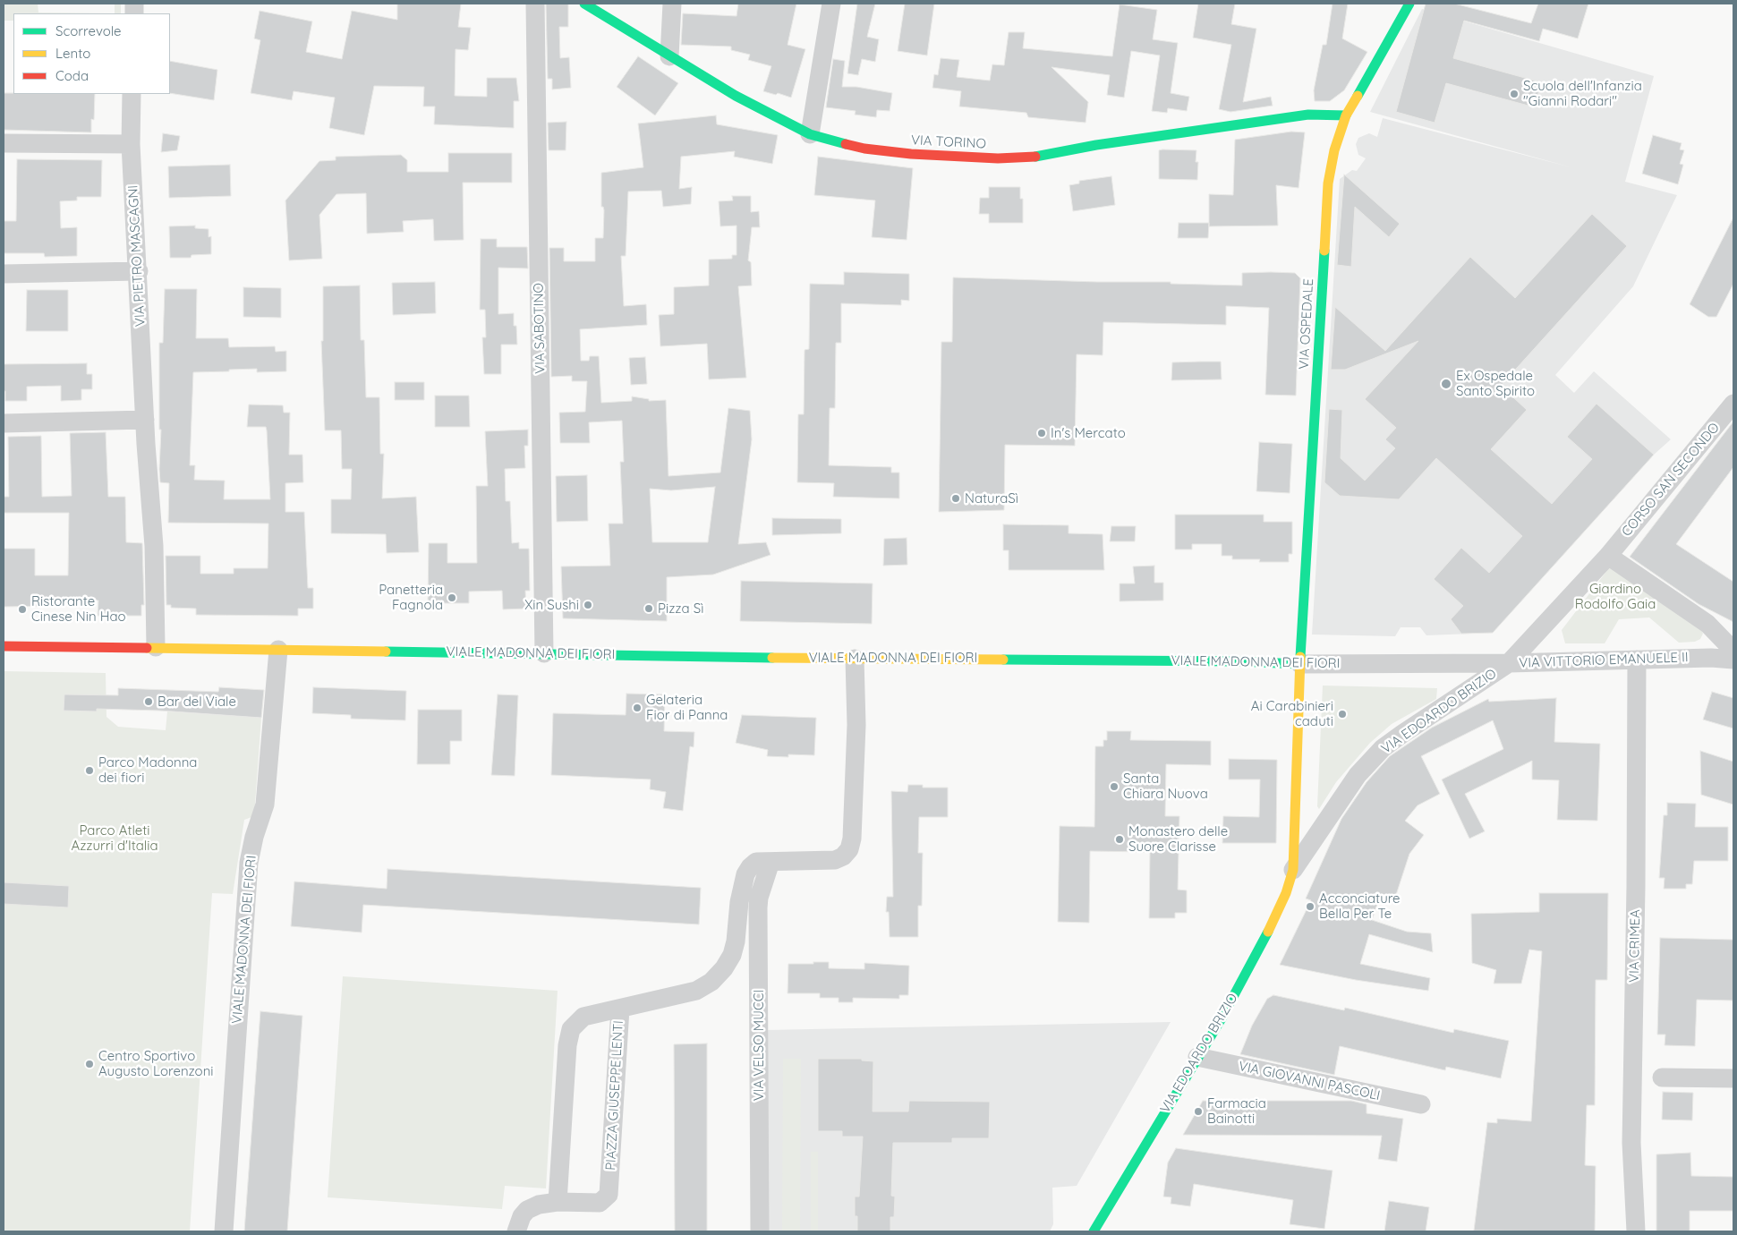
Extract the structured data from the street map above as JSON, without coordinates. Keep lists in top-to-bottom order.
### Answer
{
  "streets": {
    "main road": [
      "VIA TORINO",
      "VIA OSPEDALE",
      "VIALE MADONNA DEI FIORI",
      "VIA EDOARDO BRIZIO"
    ],
    "street": [
      "VIA PIETRO MASCAGNI",
      "VIA SABOTINO",
      "CORSO SAN SECONDO",
      "VIA VITTORIO EMANUELE II",
      "VIA CRIMEA",
      "VIA VELSO MUCCI",
      "VIA GIOVANNI PASCOLI",
      "PIAZZA GIUSEPPE LENTI"
    ]
  },
  "crossings": [
    ["VIA TORINO", "VIA OSPEDALE"],
    ["VIA PIETRO MASCAGNI", "VIALE MADONNA DEI FIORI"],
    ["VIA OSPEDALE", "VIALE MADONNA DEI FIORI"],
    ["VIA OSPEDALE", "VIA EDOARDO BRIZIO"],
    ["VIA SABOTINO", "VIALE MADONNA DEI FIORI"],
    ["CORSO SAN SECONDO", "VIA VITTORIO EMANUELE II"],
    ["VIALE MADONNA DEI FIORI", "VIA VITTORIO EMANUELE II"],
    ["VIALE MADONNA DEI FIORI", "VIA EDOARDO BRIZIO"],
    ["VIA VITTORIO EMANUELE II", "VIA EDOARDO BRIZIO"],
    ["VIA VITTORIO EMANUELE II", "VIA CRIMEA"],
    ["VIA EDOARDO BRIZIO", "VIA GIOVANNI PASCOLI"]
  ],
  "parks": ["Giardino Rodolfo Gaia", "Parco Atleti Azzurri d'Italia"],
  "places": [
    "Scuola dell'Infanzia \"Gianni Rodari\"",
    "Ex Ospedale Santo Spirito",
    "In's Mercato",
    "NaturaSì",
    "Panetteria Fagnola",
    "Xin Sushi",
    "Pizza Sì",
    "Ristorante Cinese Nin Hao",
    "Bar del Viale",
    "Gelateria Fior di Panna",
    "Ai Carabinieri caduti",
    "Parco Madonna dei fiori",
    "Santa Chiara Nuova",
    "Monastero delle Suore Clarisse",
    "Acconciature Bella Per Te",
    "Centro Sportivo Augusto Lorenzoni",
    "Farmacia Bainotti"
  ],
  "legend": ["Scorrevole", "Lento", "Coda"]
}
